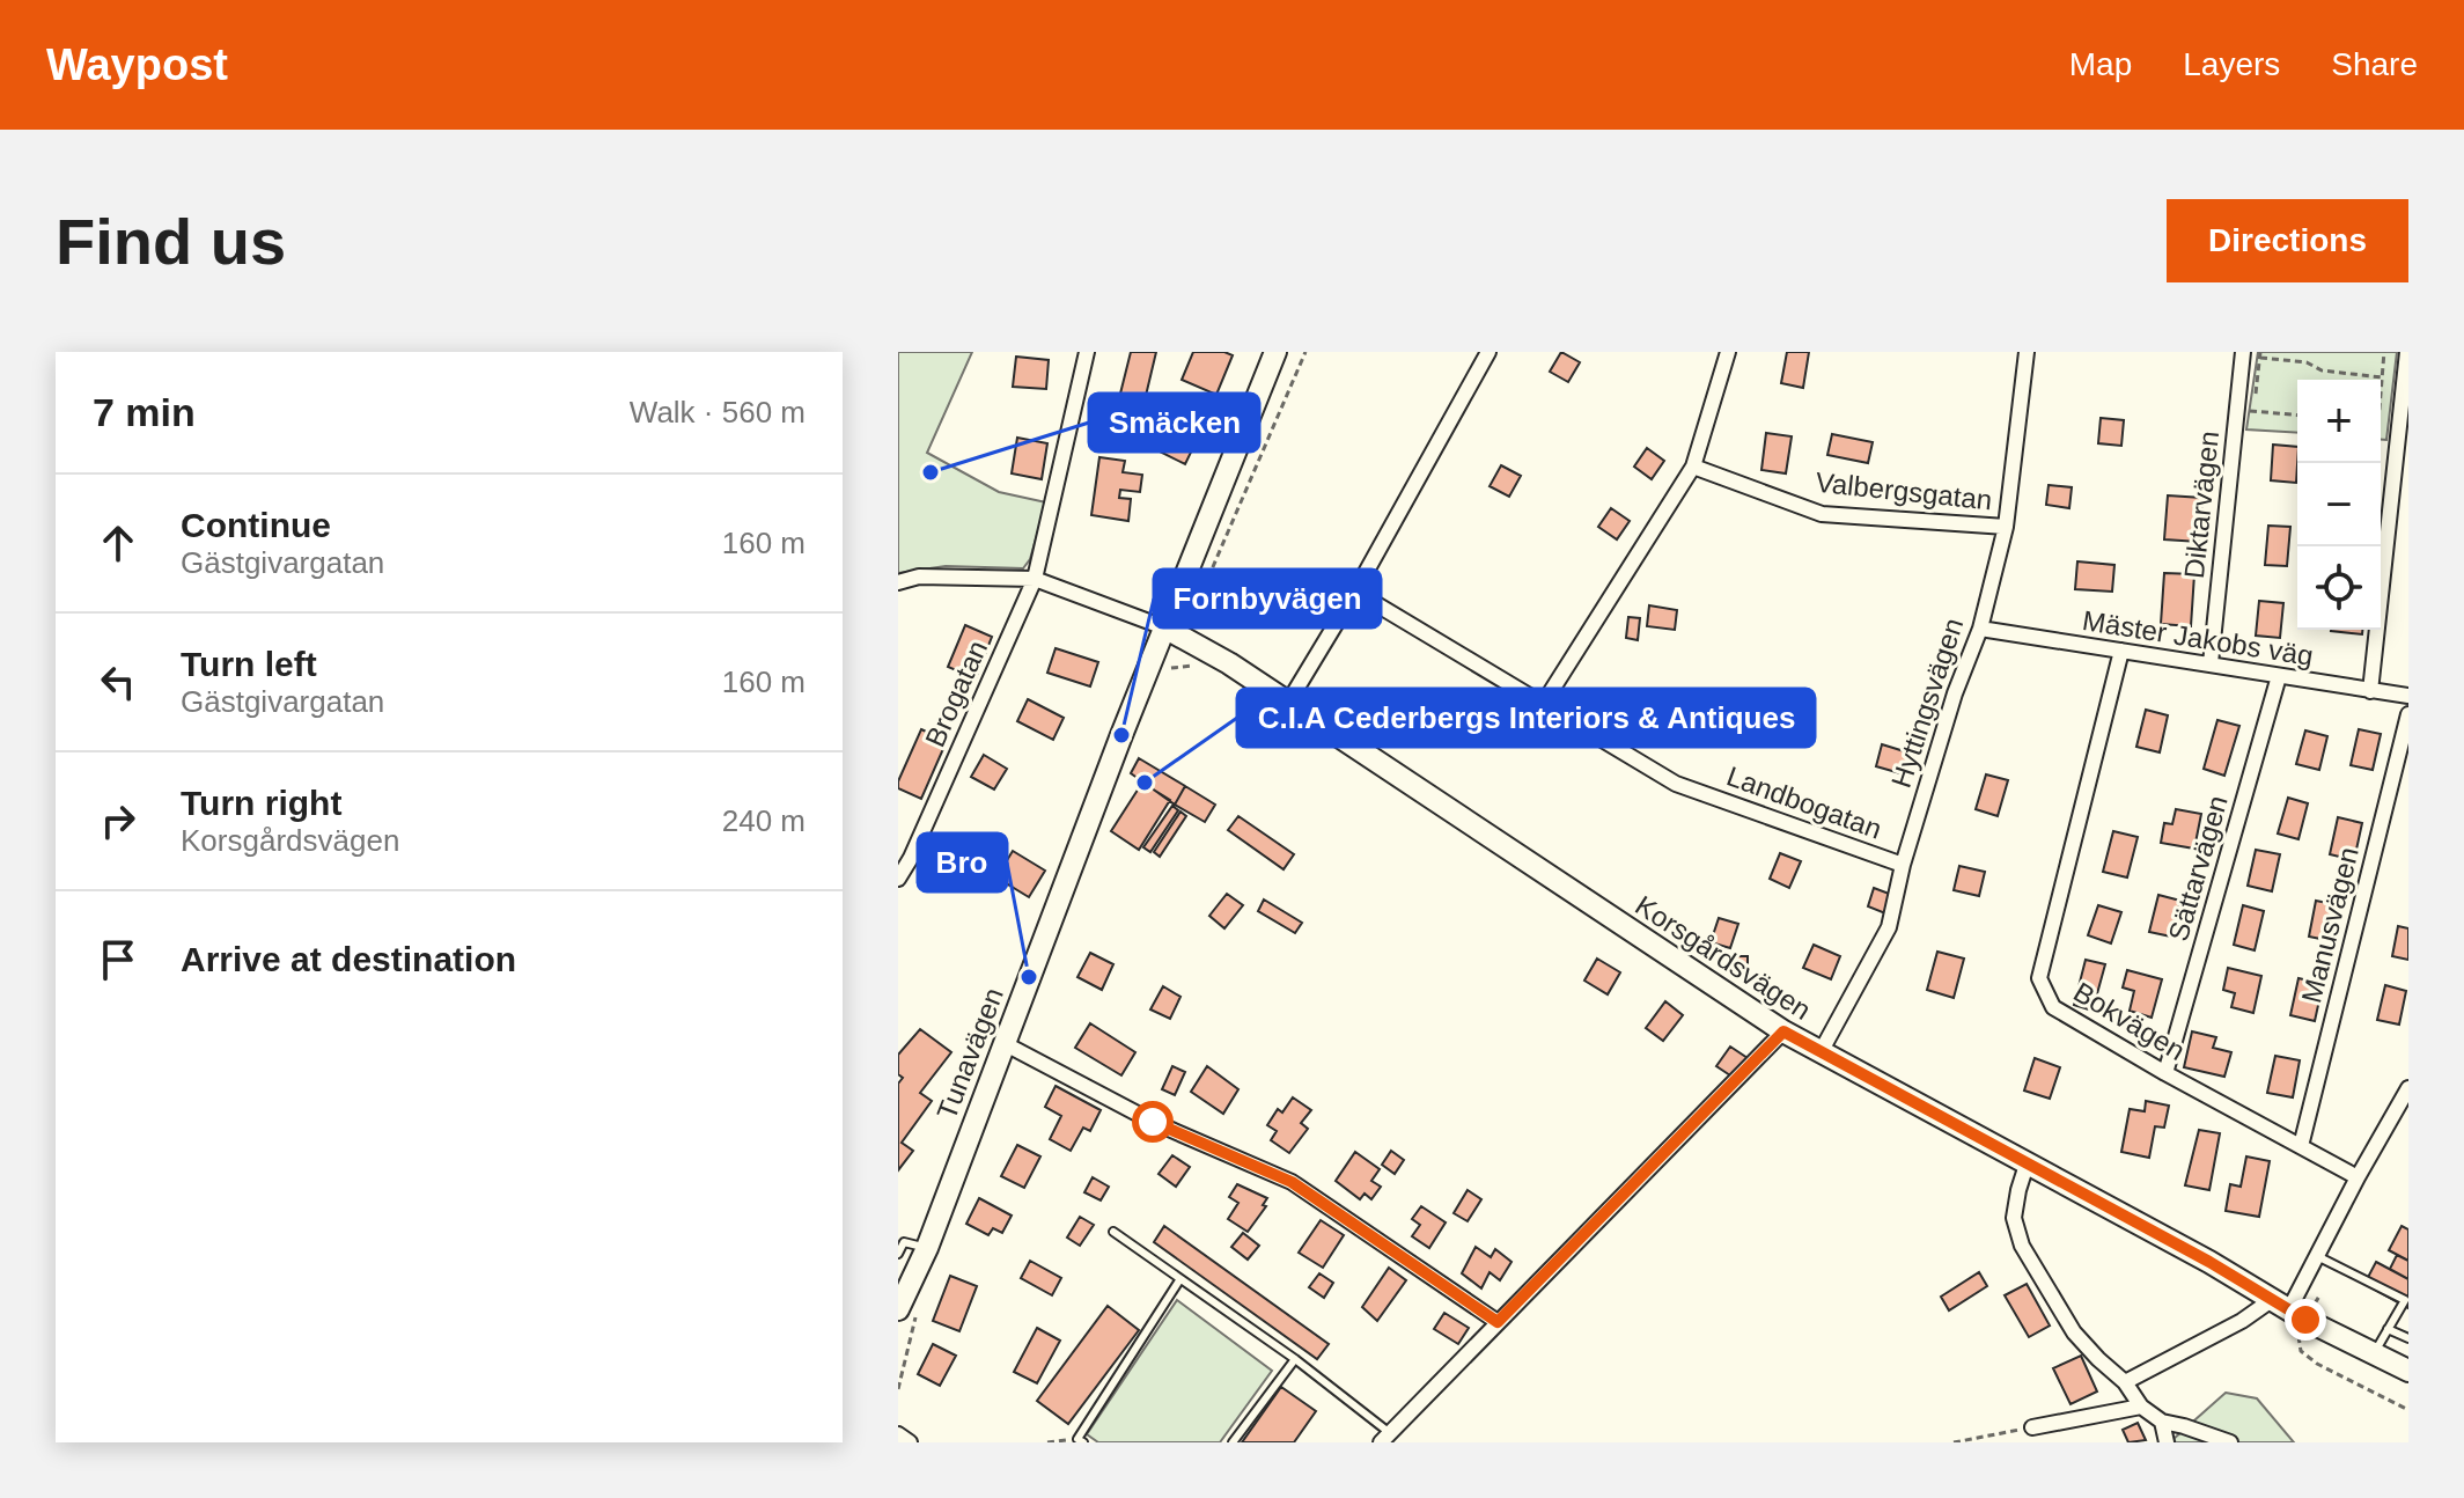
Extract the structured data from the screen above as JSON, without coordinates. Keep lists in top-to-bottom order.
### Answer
{
  "streets": {
    "street": [
      "Valbergsgatan",
      "Diktarvägen",
      "Mäster Jakobs väg",
      "Brogatan",
      "Hyttingsvägen",
      "Landbogatan",
      "Sättarvägen",
      "Manusvägen",
      "Korsgårdsvägen",
      "Bokvägen",
      "Tunavägen"
    ]
  },
  "crossings": [
    ["Valbergsgatan", "Hyttingsvägen"],
    ["Diktarvägen", "Mäster Jakobs väg"],
    ["Mäster Jakobs väg", "Hyttingsvägen"],
    ["Mäster Jakobs väg", "Sättarvägen"],
    ["Mäster Jakobs väg", "Bokvägen"],
    ["Hyttingsvägen", "Landbogatan"],
    ["Hyttingsvägen", "Korsgårdsvägen"],
    ["Sättarvägen", "Bokvägen"],
    ["Manusvägen", "Bokvägen"],
    ["Korsgårdsvägen", "Tunavägen"]
  ],
  "places": [
    "Smäcken",
    "Fornbyvägen",
    "C.I.A Cederbergs Interiors & Antiques",
    "Bro"
  ],
  "page": {
    "header": "Waypost",
    "nav": ["Map", "Layers", "Share"],
    "buttons": "Directions",
    "title": "Find us",
    "heading": ["7 min", "Walk · 560 m"],
    "map_buttons": ["+", "−"],
    "list": [
      ["Continue", "Gästgivargatan", "160 m"],
      ["Turn left", "Gästgivargatan", "160 m"],
      ["Turn right", "Korsgårdsvägen", "240 m"],
      "Arrive at destination"
    ]
  }
}
